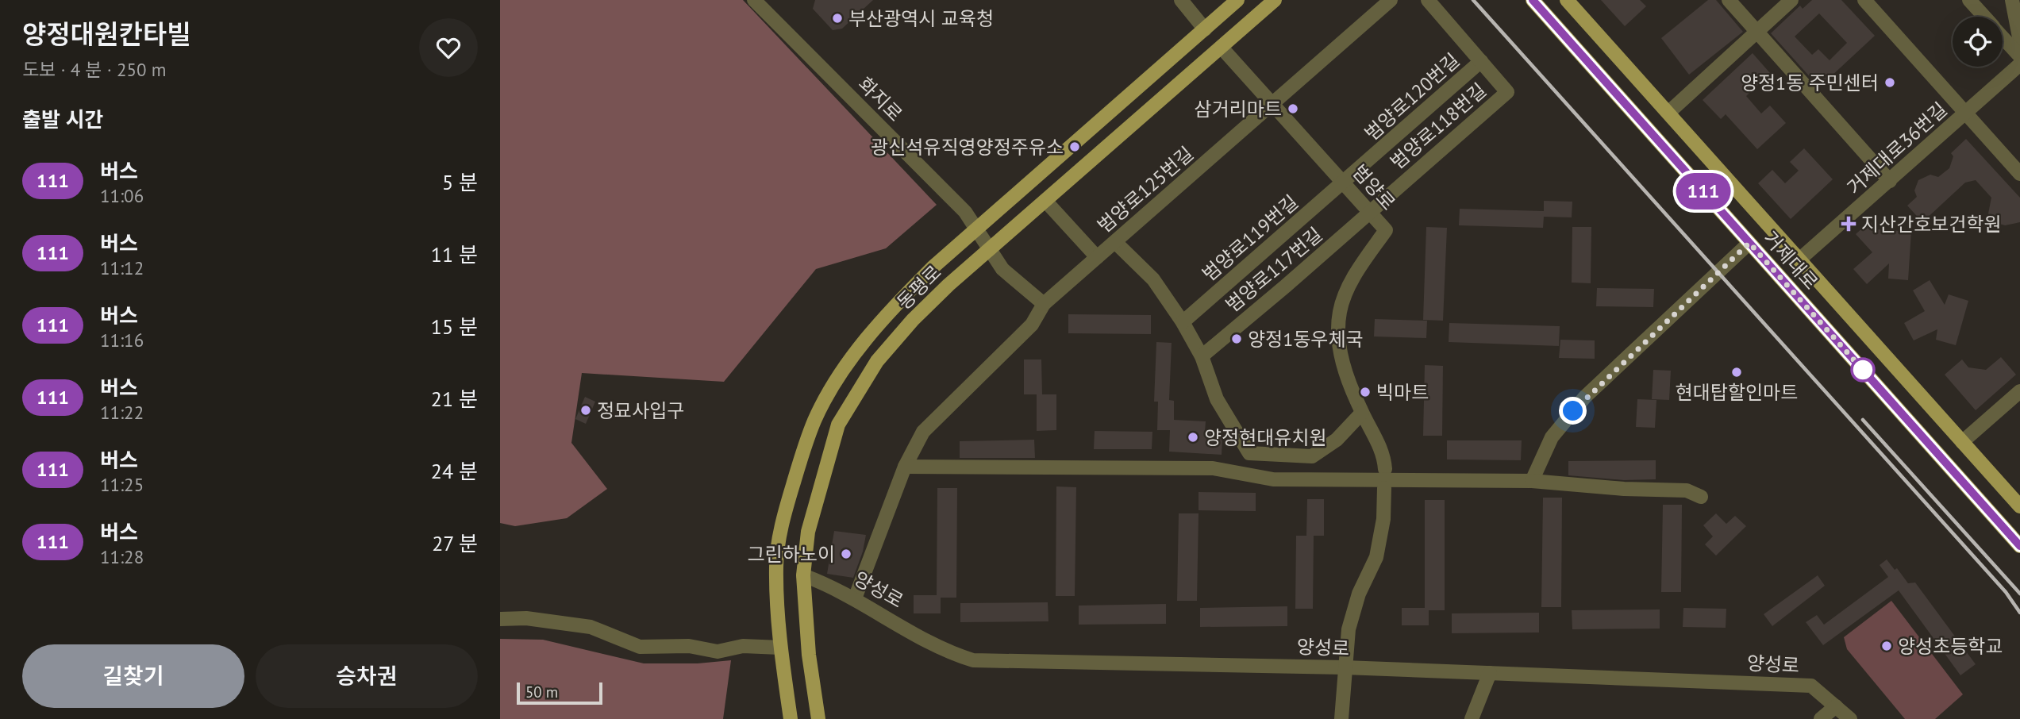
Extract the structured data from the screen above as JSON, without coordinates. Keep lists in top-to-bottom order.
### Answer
{
  "streets": {
    "main road": ["거제대로", "동평로"],
    "street": [
      "범양로120번길",
      "화지로",
      "범양로118번길",
      "거제대로36번길",
      "범양로",
      "범양로125번길",
      "범양로119번길",
      "범양로117번길",
      "양성로"
    ]
  },
  "crossings": [
    ["범양로120번길", "범양로118번길"],
    ["범양로120번길", "범양로"],
    ["범양로120번길", "범양로119번길"],
    ["화지로", "범양로125번길"],
    ["화지로", "동평로"],
    ["범양로118번길", "범양로"],
    ["범양로118번길", "범양로117번길"],
    ["거제대로36번길", "거제대로"],
    ["범양로", "범양로125번길"],
    ["범양로", "범양로119번길"],
    ["범양로", "범양로117번길"],
    ["범양로", "동평로"],
    ["범양로125번길", "양성로"],
    ["동평로", "양성로"]
  ],
  "places": {
    "other": [
      "부산광역시 교육청",
      "양정1동 주민센터",
      "삼거리마트",
      "광신석유직영양정주유소",
      "양정1동우체국",
      "현대탑할인마트",
      "빅마트",
      "정묘사입구",
      "양정현대유치원",
      "그린하노이",
      "양성초등학교"
    ],
    "health": ["지산간호보건학원"]
  },
  "lines": ["bus line 111"],
  "scale_bar": "50 m",
  "page": {
    "heading": [
      ["양정대원칸타빌", "도보 · 4 분 · 250 m"],
      "출발 시간"
    ],
    "on_map": "111",
    "list": [
      {
        "mark": "111",
        "name": "버스",
        "note": "11:06",
        "value": "5 분"
      },
      {
        "mark": "111",
        "name": "버스",
        "note": "11:12",
        "value": "11 분"
      },
      {
        "mark": "111",
        "name": "버스",
        "note": "11:16",
        "value": "15 분"
      },
      {
        "mark": "111",
        "name": "버스",
        "note": "11:22",
        "value": "21 분"
      },
      {
        "mark": "111",
        "name": "버스",
        "note": "11:25",
        "value": "24 분"
      },
      {
        "mark": "111",
        "name": "버스",
        "note": "11:28",
        "value": "27 분"
      }
    ],
    "buttons": ["길찾기", "승차권"],
    "scale": "50 m"
  }
}
